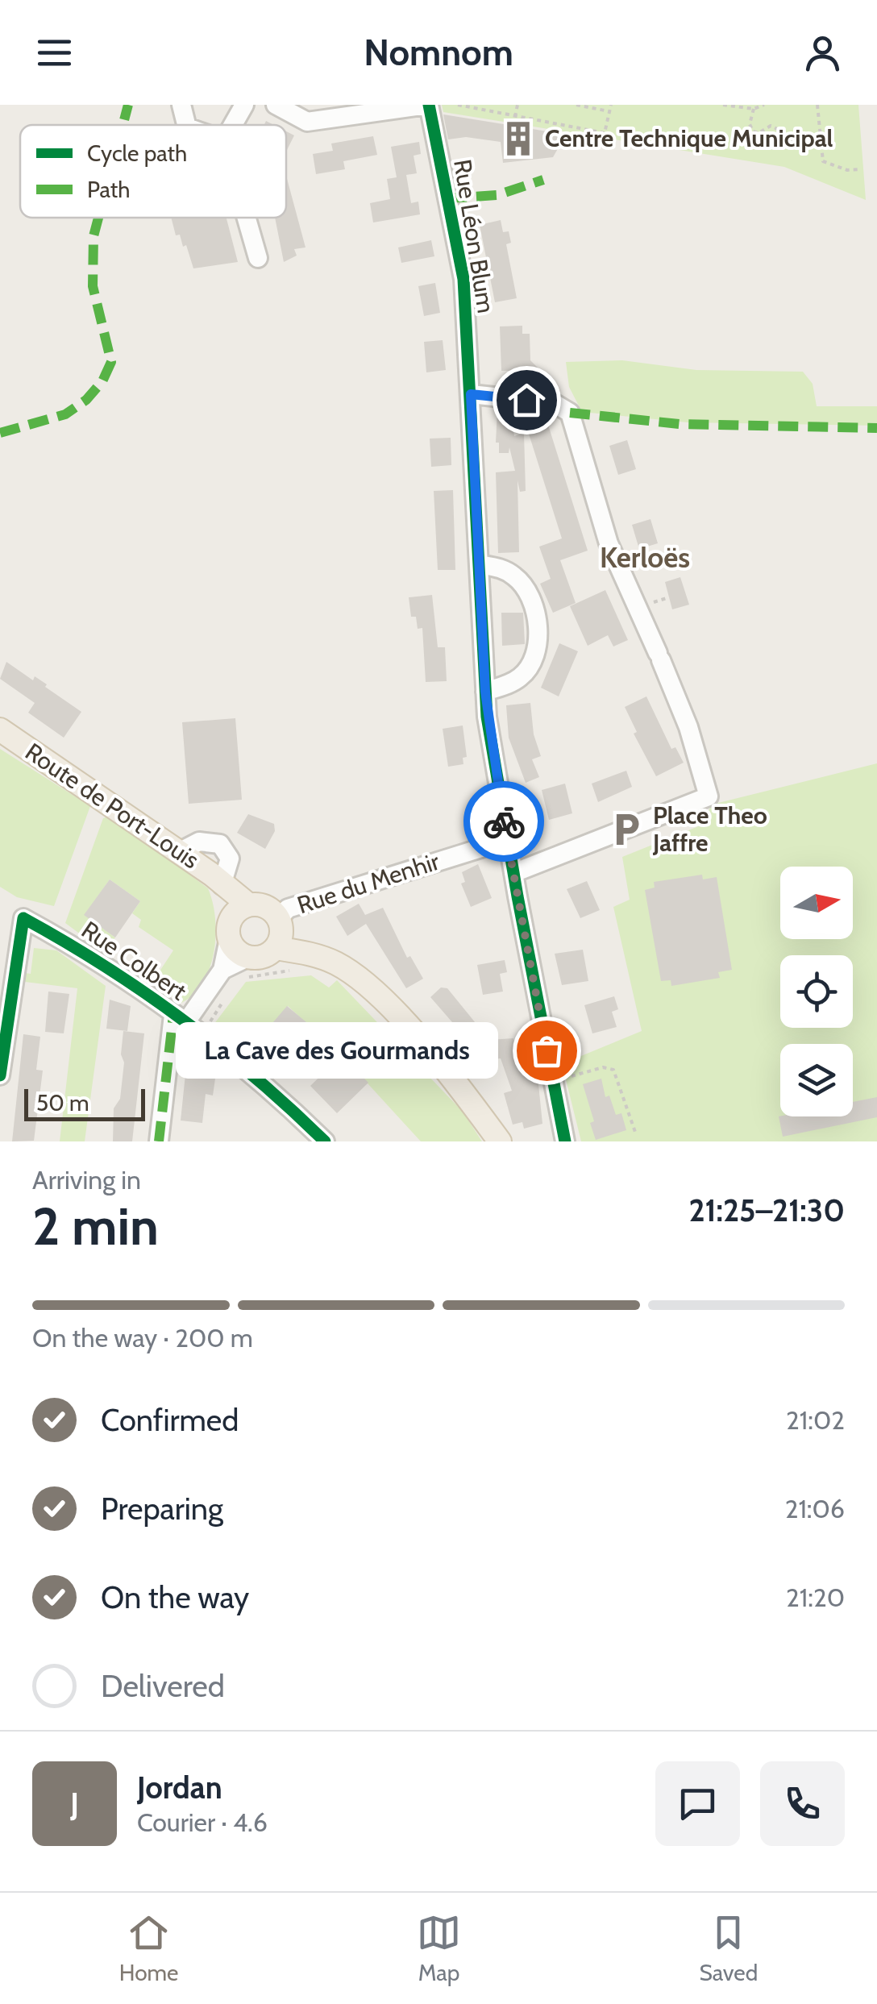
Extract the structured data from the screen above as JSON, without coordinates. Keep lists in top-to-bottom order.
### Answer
{
  "streets": {
    "main road": ["Route de Port-Louis"],
    "street": ["Rue Léon Blum", "Rue du Menhir", "Rue Colbert"]
  },
  "crossings": [
    ["Rue Léon Blum", "Rue du Menhir"],
    ["Route de Port-Louis", "Rue du Menhir"]
  ],
  "districts": ["Kerloës"],
  "places": {
    "building": ["Centre Technique Municipal"],
    "parking": ["Place Theo Jaffre"],
    "other": ["La Cave des Gourmands"]
  },
  "legend": ["Cycle path", "Path"],
  "scale_bar": "50 m",
  "north": "right",
  "page": {
    "header": "Nomnom",
    "bubble": "La Cave des Gourmands",
    "scale": "50 m",
    "heading": ["2 min", "Arriving in", "21:25–21:30"],
    "panel": ["Jordan", "Courier · 4.6"],
    "bar": "On the way · 200 m",
    "list": [
      ["Confirmed", "21:02"],
      ["Preparing", "21:06"],
      ["On the way", "21:20"],
      "Delivered"
    ],
    "round": "J",
    "tabs": ["Home", "Map", "Saved"]
  }
}
